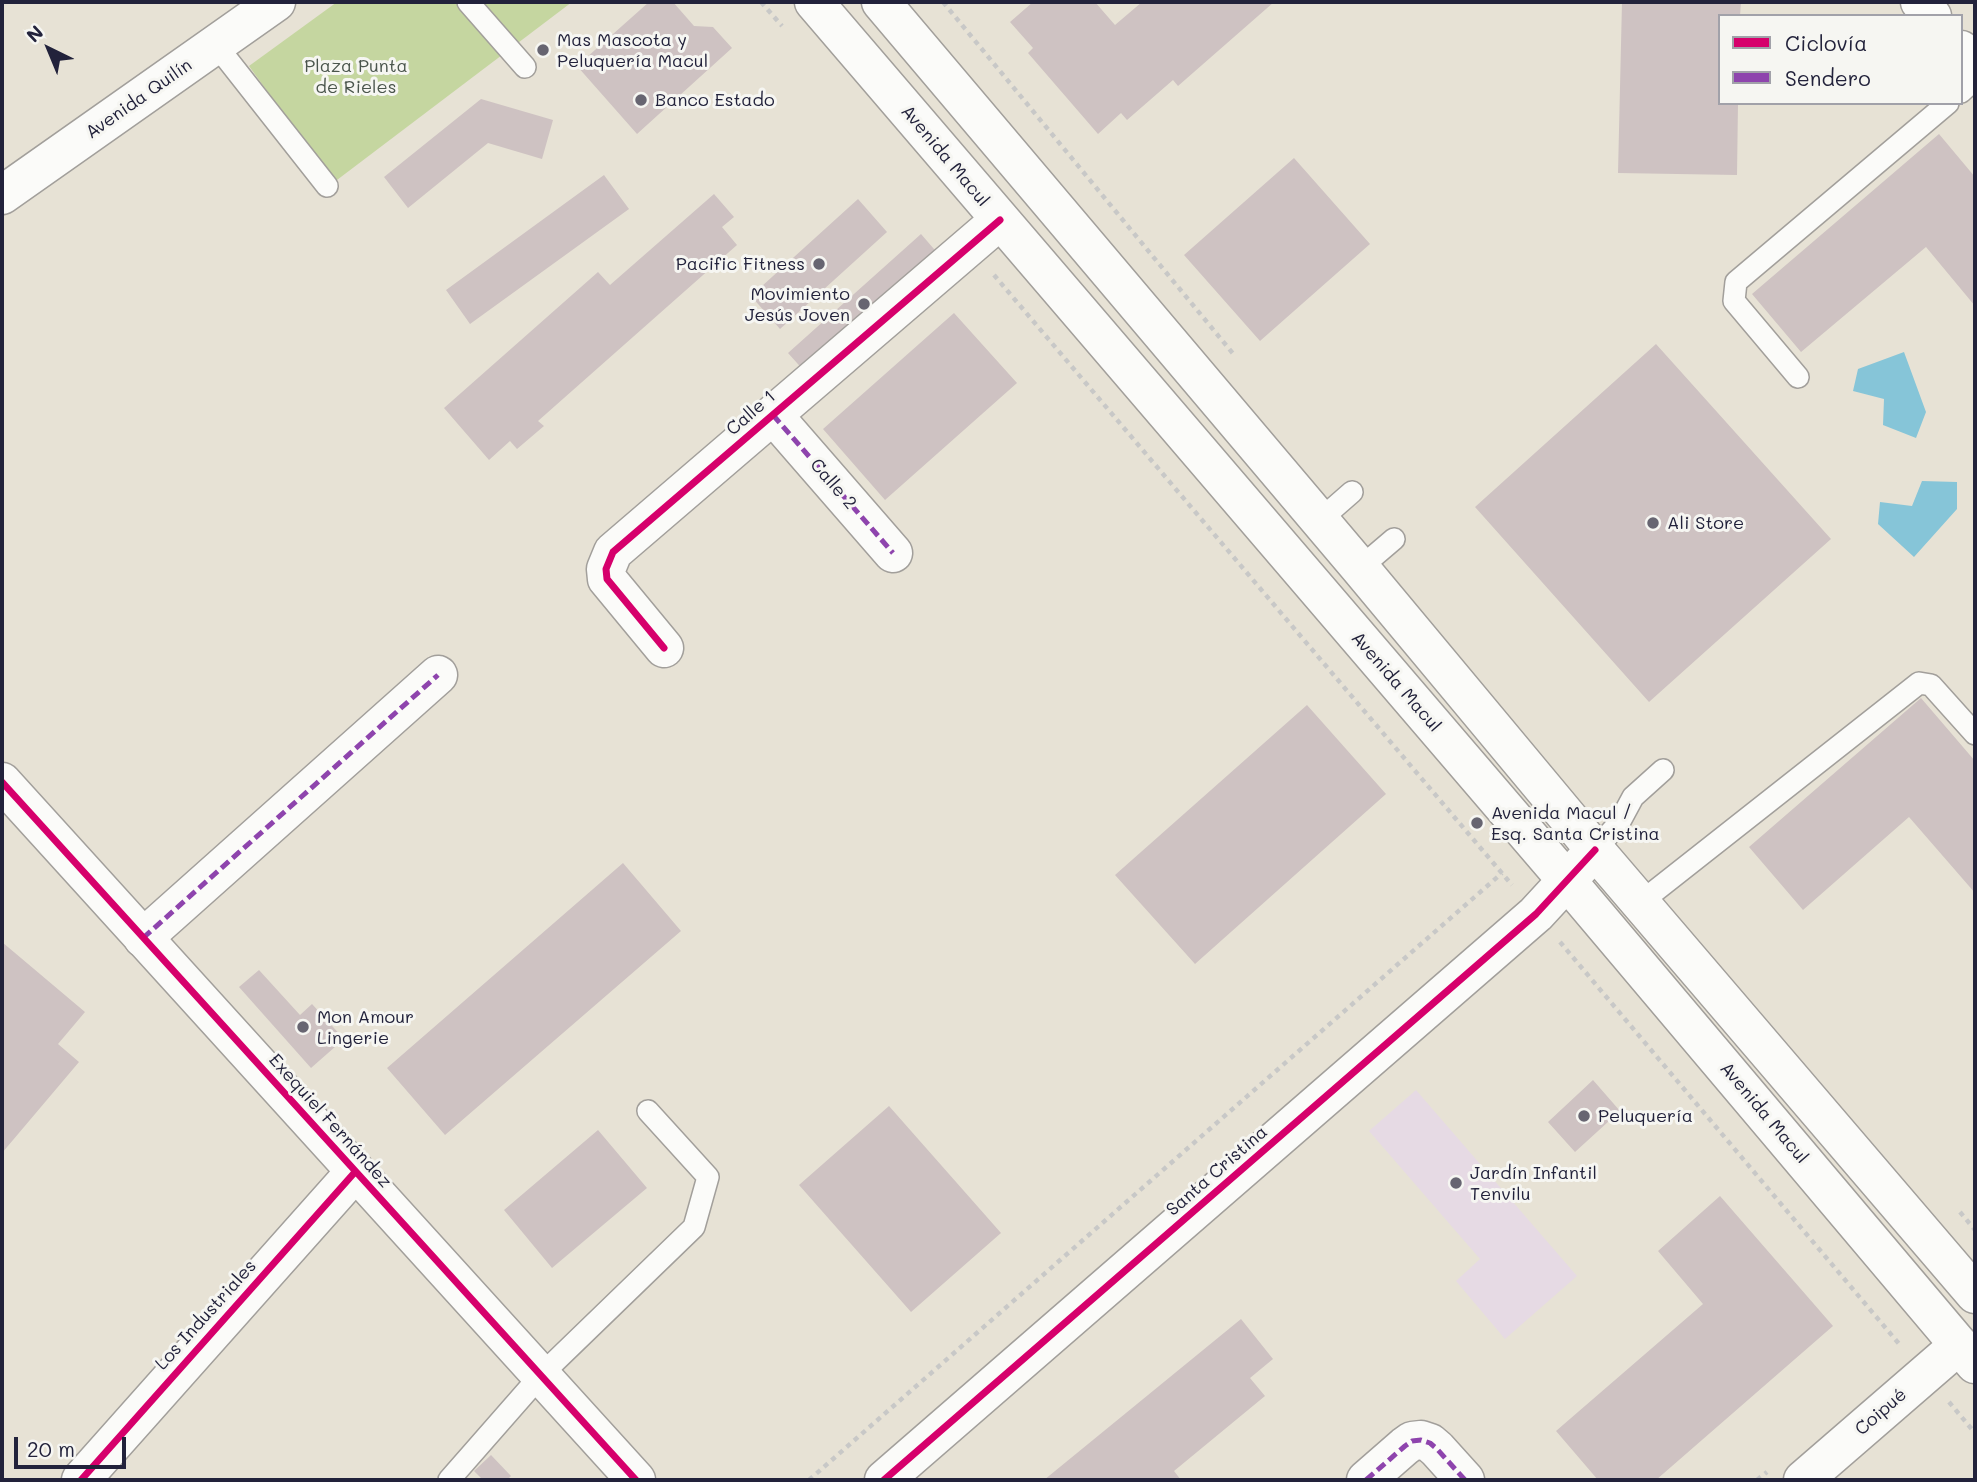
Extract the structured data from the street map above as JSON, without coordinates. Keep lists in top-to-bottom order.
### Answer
{
  "streets": {
    "street": [
      "Avenida Quilín",
      "Avenida Macul",
      "Calle 1",
      "Calle 2",
      "Exequiel Fernández",
      "Santa Cristina",
      "Los Industriales",
      "Coipué"
    ]
  },
  "crossings": [
    ["Avenida Macul", "Calle 1"],
    ["Avenida Macul", "Santa Cristina"],
    ["Avenida Macul", "Coipué"],
    ["Calle 1", "Calle 2"],
    ["Exequiel Fernández", "Los Industriales"]
  ],
  "parks": ["Plaza Punta de Rieles"],
  "places": [
    "Mas Mascota y Peluquería Macul",
    "Banco Estado",
    "Pacific Fitness",
    "Movimiento Jesús Joven",
    "Ali Store",
    "Avenida Macul / Esq. Santa Cristina",
    "Mon Amour Lingerie",
    "Peluquería",
    "Jardín Infantil Tenvilu"
  ],
  "legend": ["Ciclovía", "Sendero"],
  "scale_bar": "20 m",
  "north": "top left"
}
